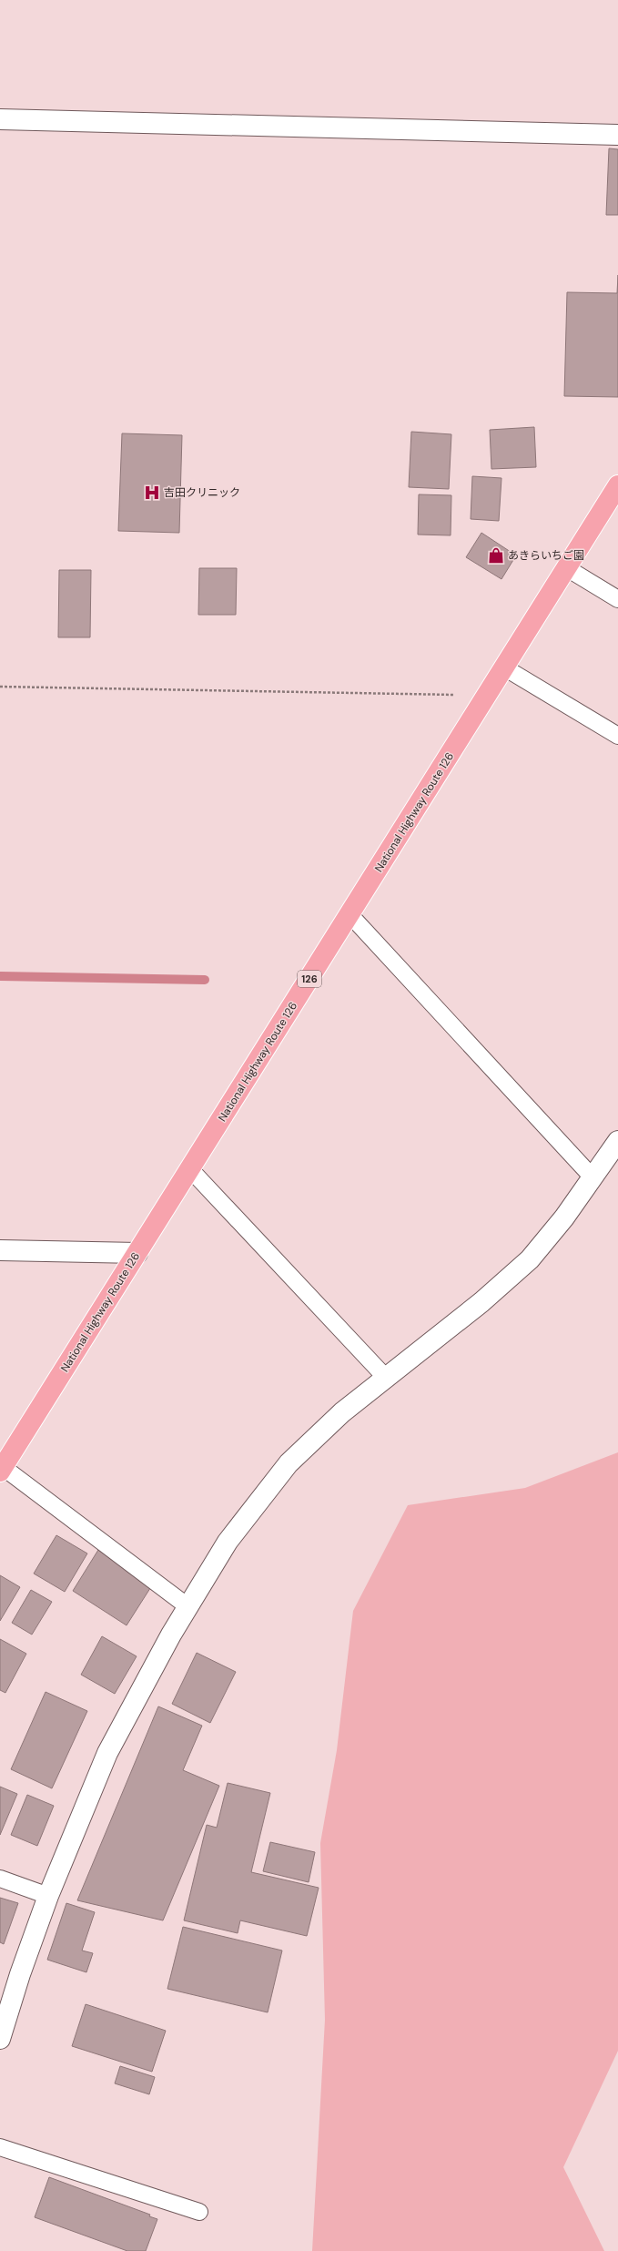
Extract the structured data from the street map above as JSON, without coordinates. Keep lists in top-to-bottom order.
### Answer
{
  "streets": {
    "highway": ["National Highway Route 126", "126"]
  },
  "places": {
    "hospital": ["吉田クリニック"],
    "shop": ["あきらいちご園"]
  }
}
